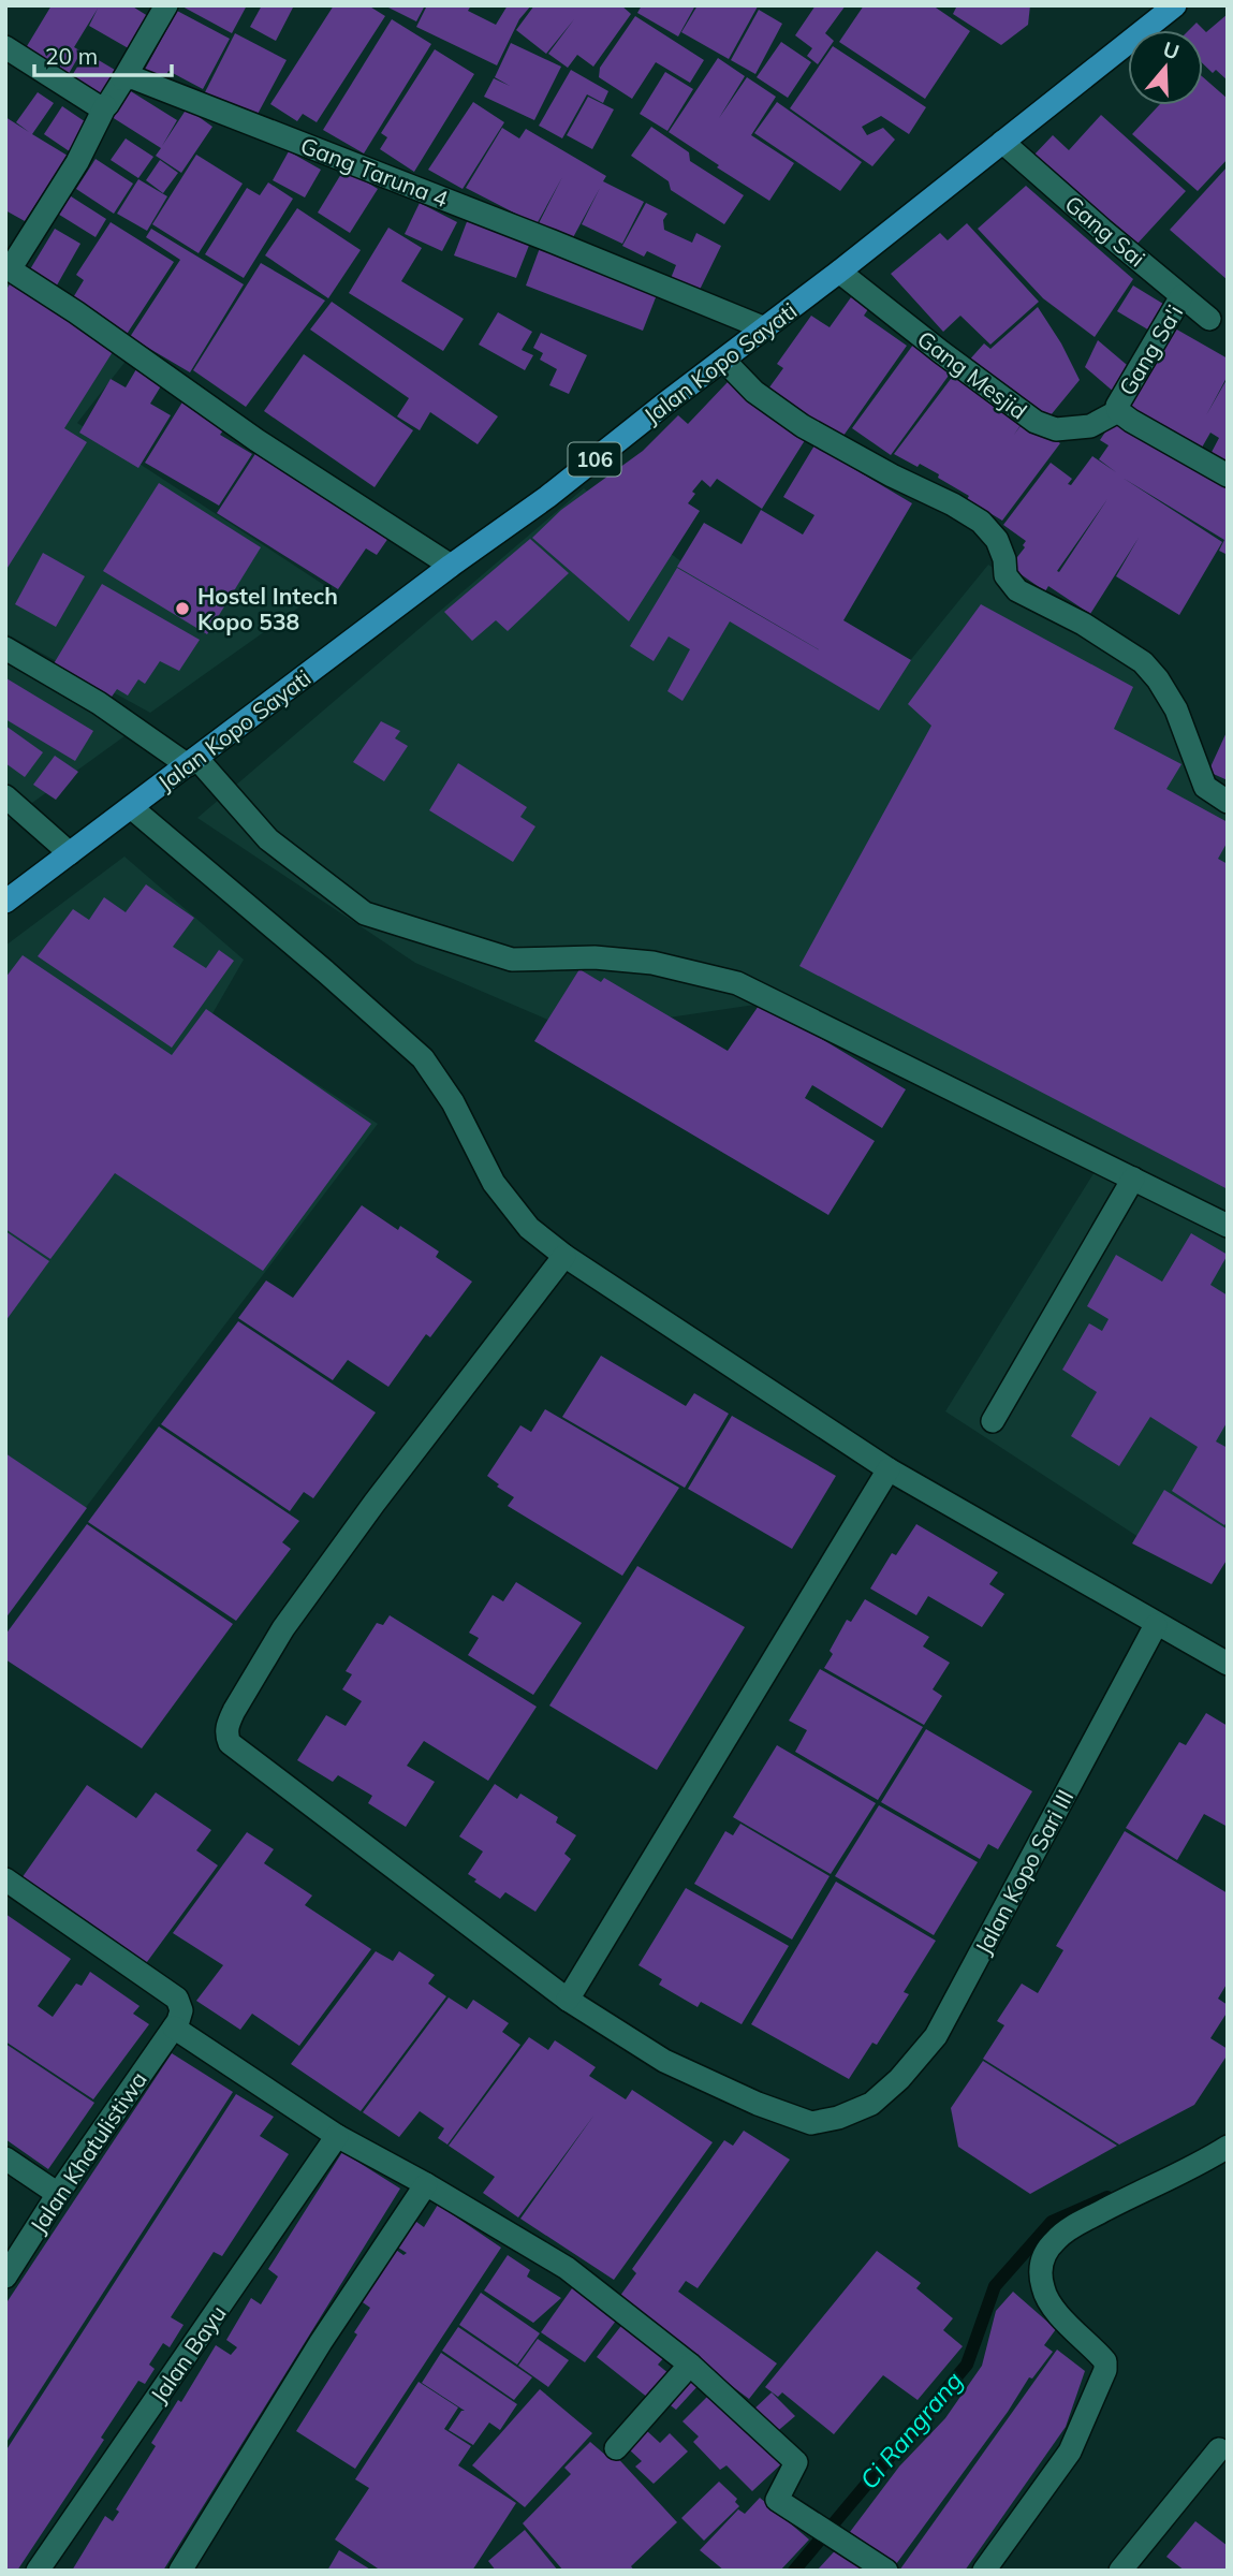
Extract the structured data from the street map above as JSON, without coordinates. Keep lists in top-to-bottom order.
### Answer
{
  "streets": {
    "main road": ["Jalan Kopo Sayati", "106"],
    "street": [
      "Gang Taruna 4",
      "Gang Sai",
      "Gang Sa'i",
      "Gang Mesjid",
      "Jalan Kopo Sari III",
      "Jalan Khatulistiwa",
      "Jalan Bayu"
    ]
  },
  "crossings": [
    ["Gang Taruna 4", "Jalan Kopo Sayati"],
    ["Gang Sai", "Gang Sa'i"],
    ["Gang Sai", "Jalan Kopo Sayati"],
    ["Gang Sa'i", "Gang Mesjid"],
    ["Jalan Kopo Sayati", "Gang Mesjid"]
  ],
  "water": ["Ci Rangrang"],
  "places": ["Hostel Intech Kopo 538"],
  "scale_bar": "20 m",
  "north": "top"
}
